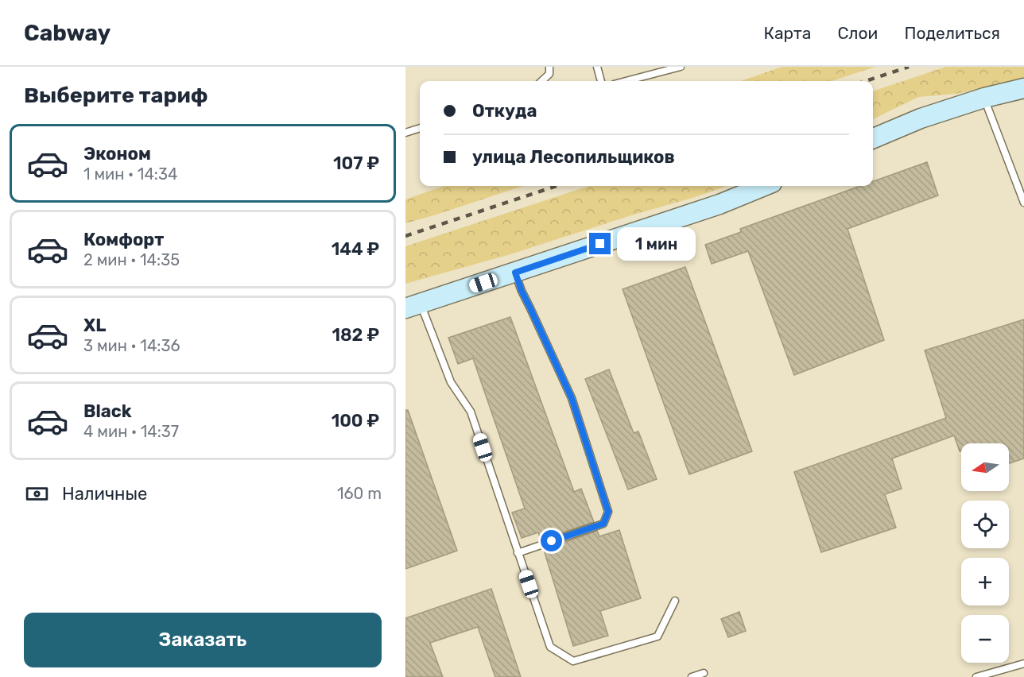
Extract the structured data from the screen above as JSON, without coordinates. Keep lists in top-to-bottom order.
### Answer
{
  "north": "left",
  "page": {
    "header": "Cabway",
    "nav": ["Карта", "Слои", "Поделиться"],
    "heading": "Выберите тариф",
    "banner": ["Откуда", "улица Лесопильщиков"],
    "list": [
      {
        "name": "Эконом",
        "note": "1 мин · 14:34",
        "value": "107 ₽"
      },
      {
        "name": "Комфорт",
        "note": "2 мин · 14:35",
        "value": "144 ₽"
      },
      {
        "name": "XL",
        "note": "3 мин · 14:36",
        "value": "182 ₽"
      },
      {
        "name": "Black",
        "note": "4 мин · 14:37",
        "value": "100 ₽"
      }
    ],
    "bubble": "1 мин",
    "map_buttons": ["+", "−"],
    "pay": ["Наличные", "160 m"],
    "buttons": "Заказать"
  }
}
